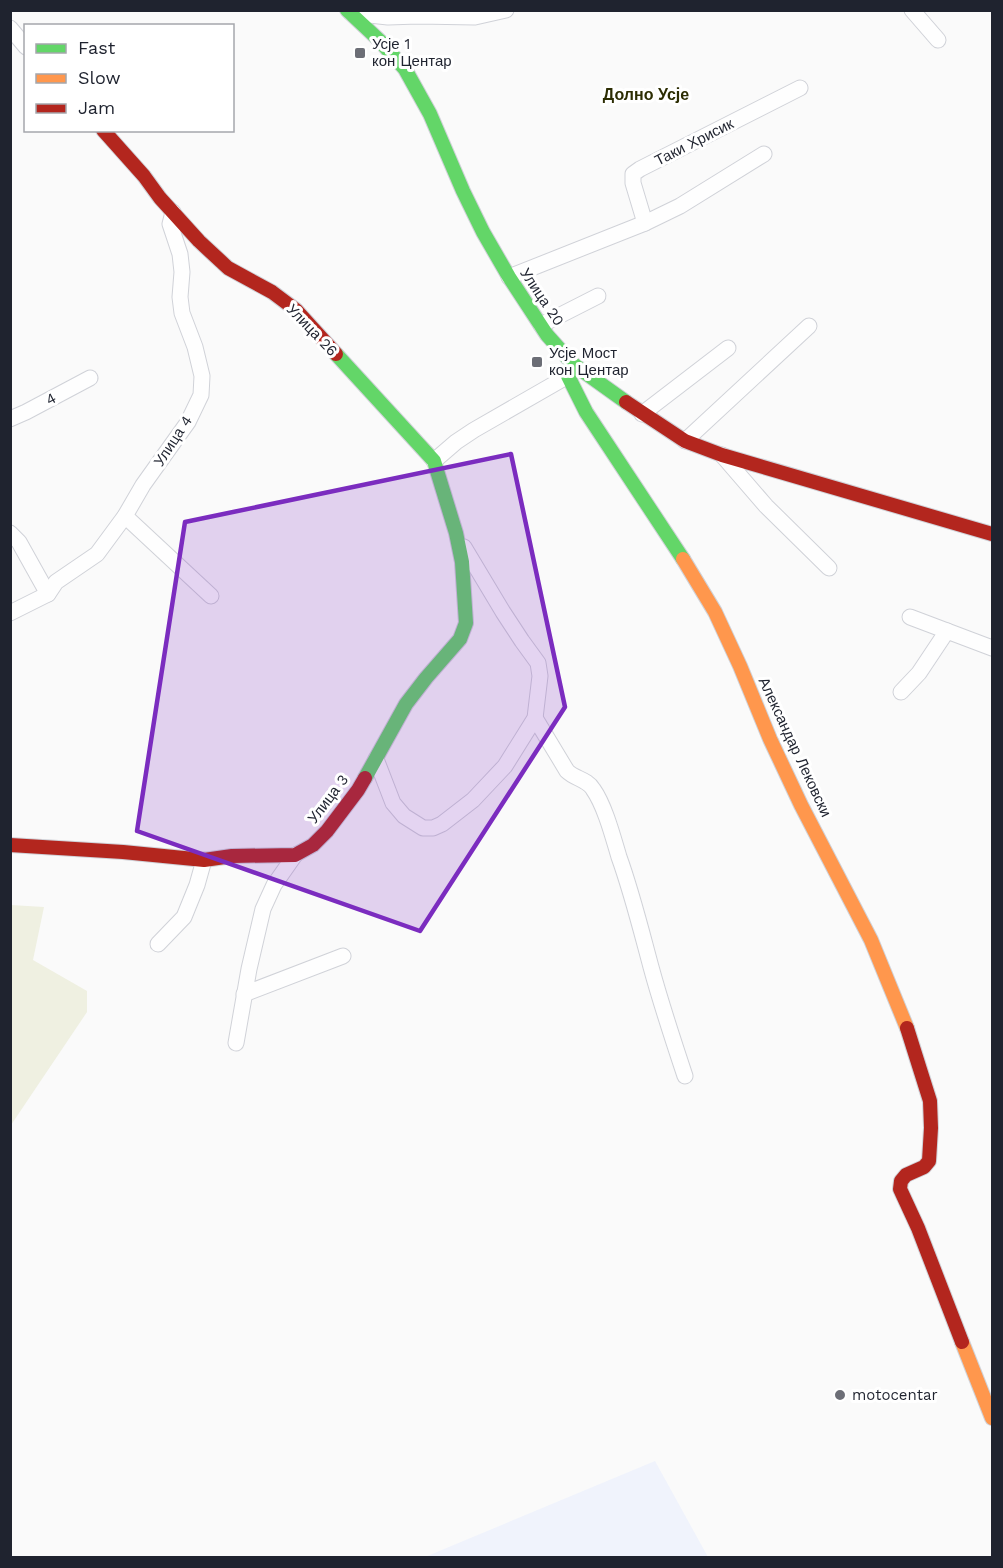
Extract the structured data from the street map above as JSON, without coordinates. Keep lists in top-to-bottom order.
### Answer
{
  "streets": {
    "street": [
      "Таки Хрисик",
      "Улица 20",
      "Улица 26",
      "4",
      "Улица 4",
      "Александар Лековски",
      "Улица 3"
    ]
  },
  "crossings": [
    ["Улица 20", "Александар Лековски"],
    ["Улица 26", "Улица 4"],
    ["Улица 26", "Улица 3"]
  ],
  "districts": ["Долно Усје"],
  "places": {
    "transit": ["Усје 1 кон Центар", "Усје Мост кон Центар"],
    "other": ["motocentar"]
  },
  "legend": ["Fast", "Slow", "Jam"]
}
